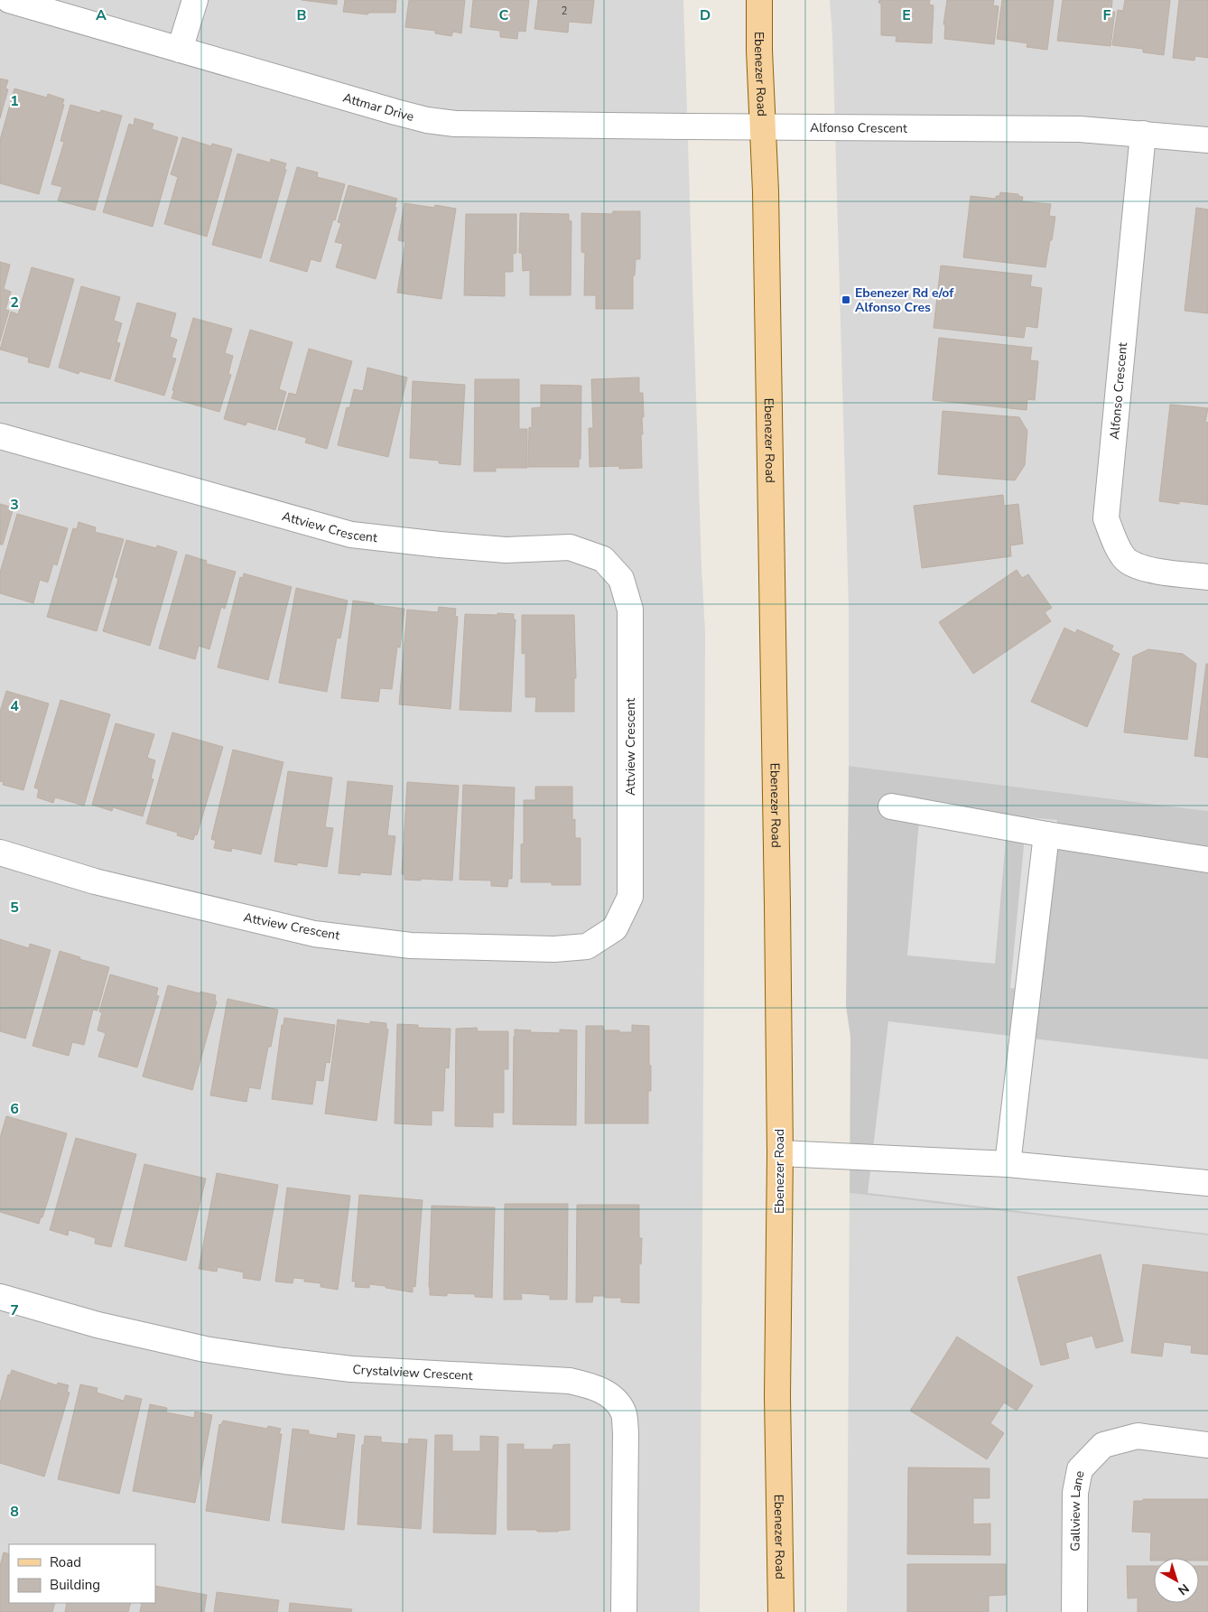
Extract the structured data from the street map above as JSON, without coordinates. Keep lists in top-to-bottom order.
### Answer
{
  "streets": {
    "main road": ["Ebenezer Road"],
    "street": [
      "Attmar Drive",
      "Alfonso Crescent",
      "Attview Crescent",
      "Crystalview Crescent",
      "Gallview Lane"
    ]
  },
  "crossings": [
    ["Ebenezer Road", "Attmar Drive"],
    ["Ebenezer Road", "Alfonso Crescent"],
    ["Attmar Drive", "Alfonso Crescent"]
  ],
  "places": {
    "transit": ["Ebenezer Rd e/of Alfonso Cres"]
  },
  "house_numbers": ["2"],
  "legend": ["Road", "Building"],
  "north": "bottom right",
  "grid": {
    "columns": [
      "A",
      "B",
      "C",
      "D",
      "E",
      "F"
    ],
    "rows": [
      "1",
      "2",
      "3",
      "4",
      "5",
      "6",
      "7",
      "8"
    ]
  }
}
